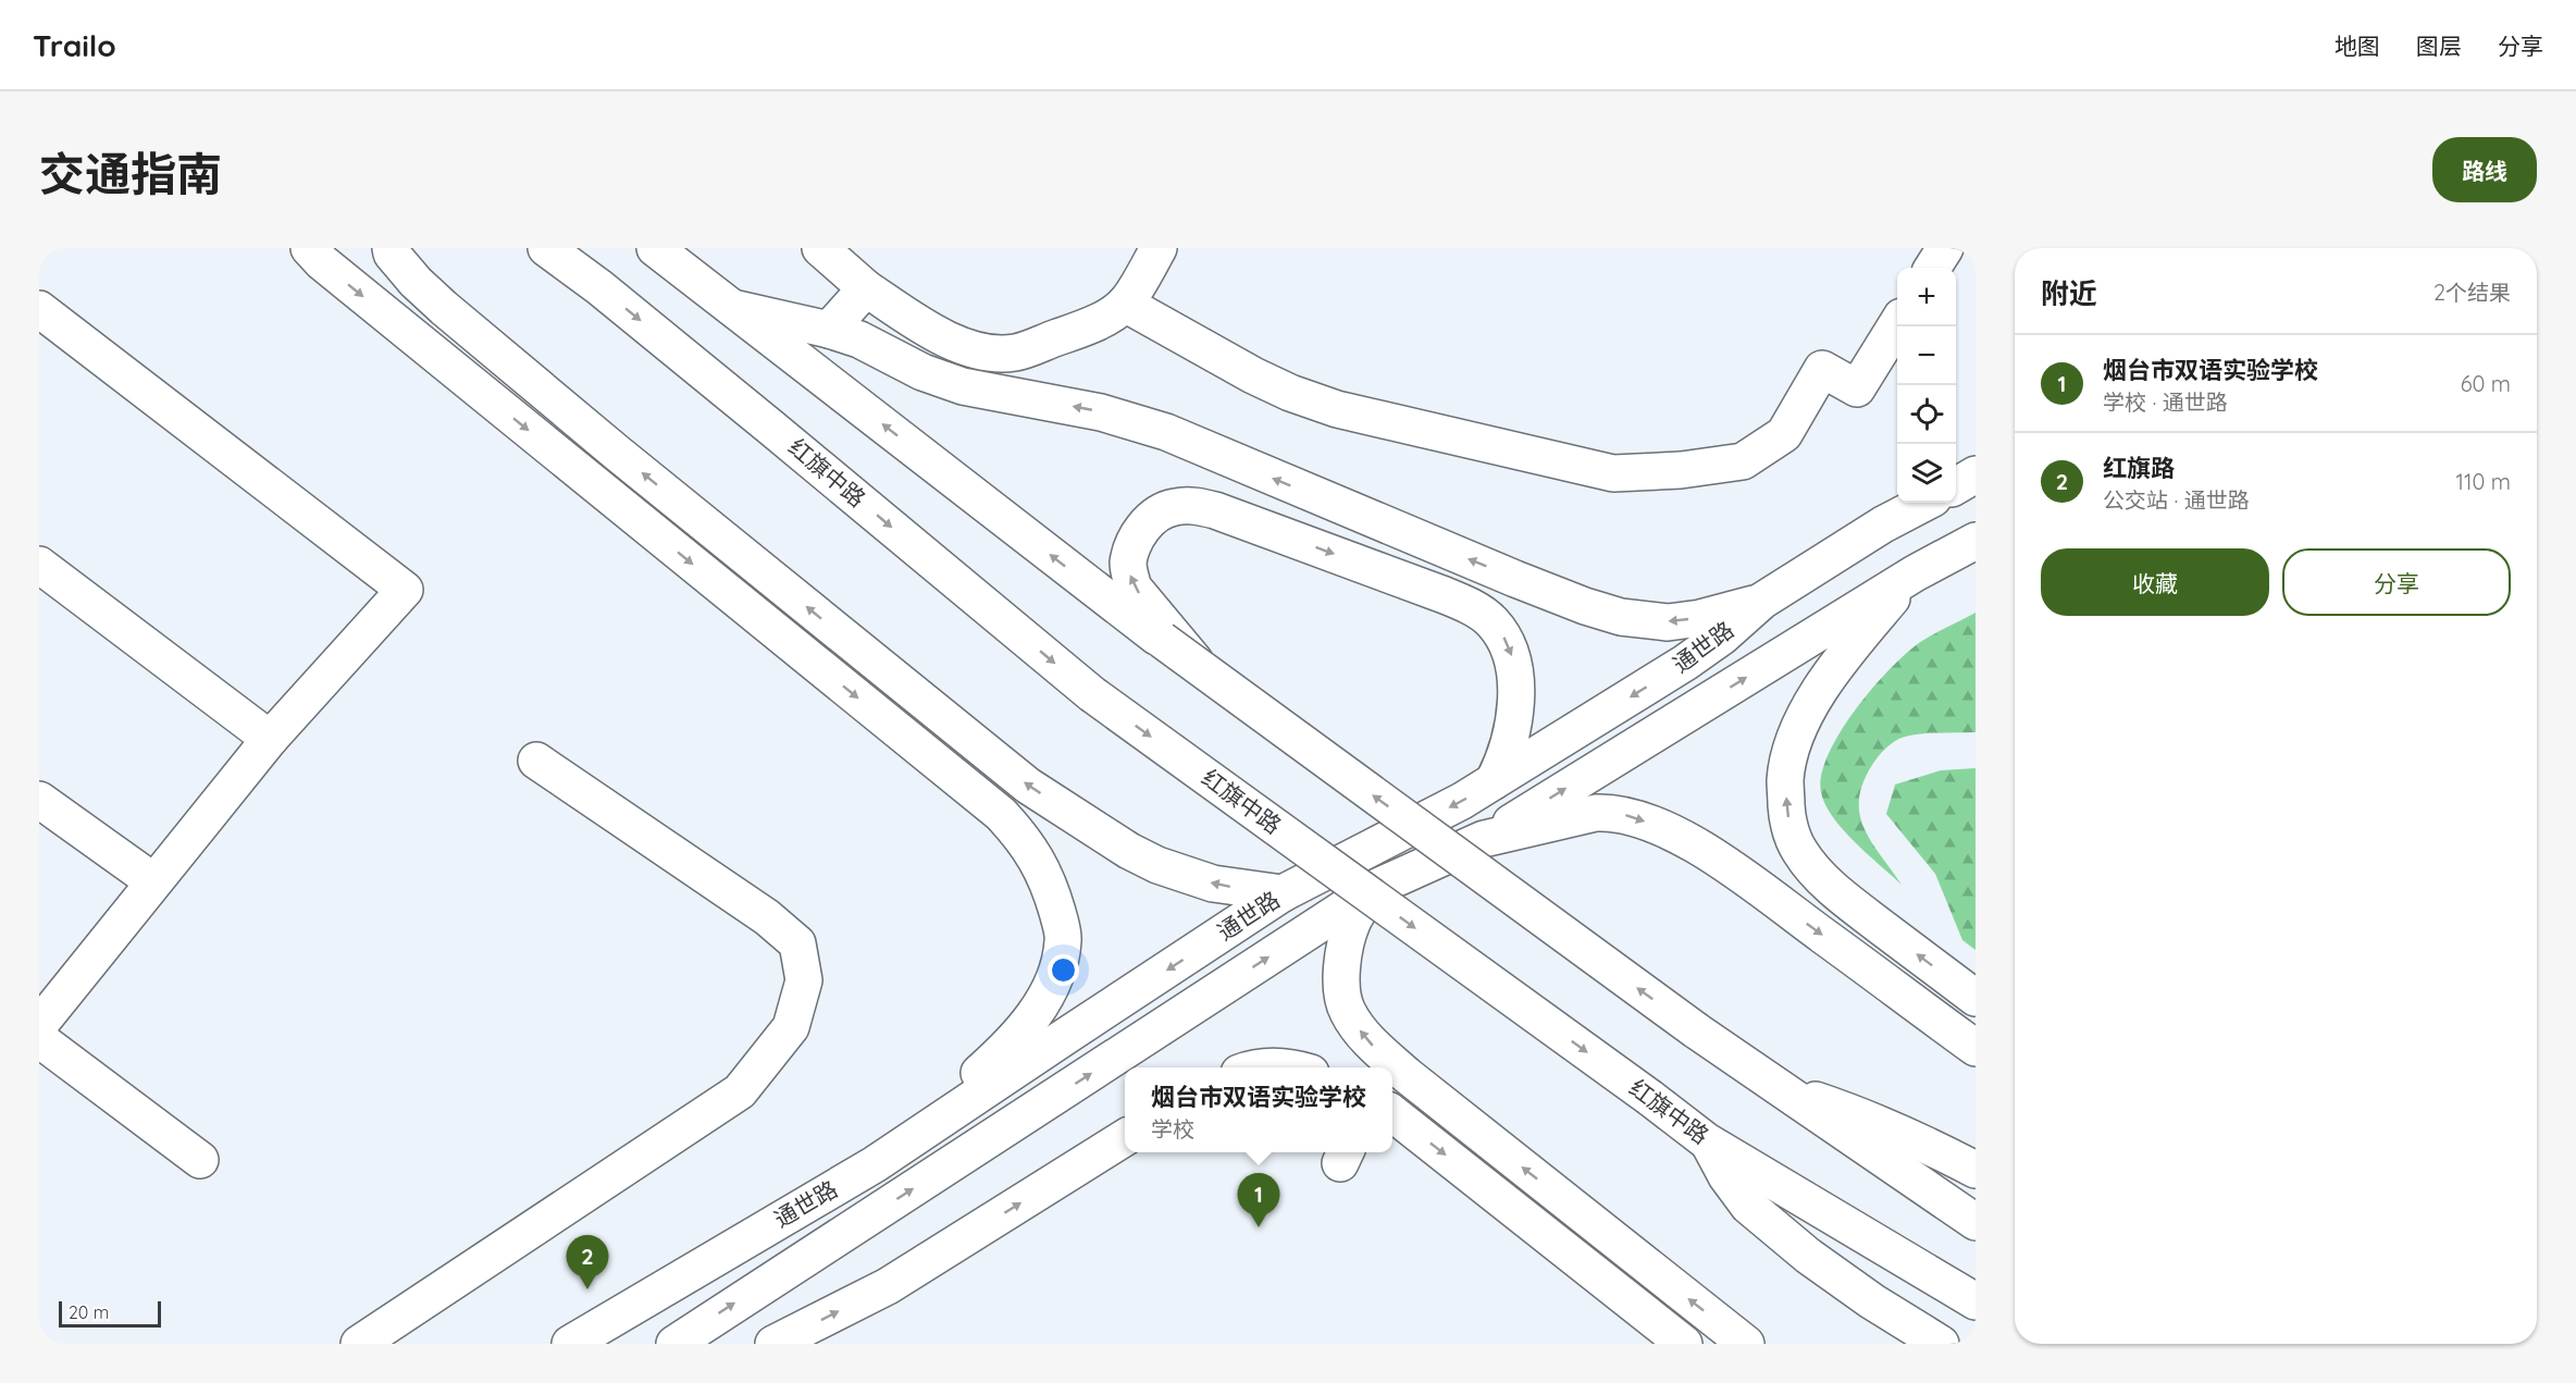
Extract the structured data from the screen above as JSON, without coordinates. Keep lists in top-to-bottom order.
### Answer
{
  "streets": {
    "main road": ["红旗中路", "通世路"]
  },
  "scale_bar": "20 m",
  "page": {
    "header": "Trailo",
    "nav": ["地图", "图层", "分享"],
    "title": "交通指南",
    "buttons": [
      "路线",
      ["收藏", "分享"]
    ],
    "heading": ["附近", "2个结果"],
    "map_buttons": ["+", "−"],
    "list": [
      {
        "mark": "1",
        "name": "烟台市双语实验学校",
        "note": "学校 · 通世路",
        "value": "60 m"
      },
      {
        "mark": "2",
        "name": "红旗路",
        "note": "公交站 · 通世路",
        "value": "110 m"
      }
    ],
    "popup": ["烟台市双语实验学校", "学校"],
    "pins": ["1", "2"],
    "scale": "20 m"
  }
}
